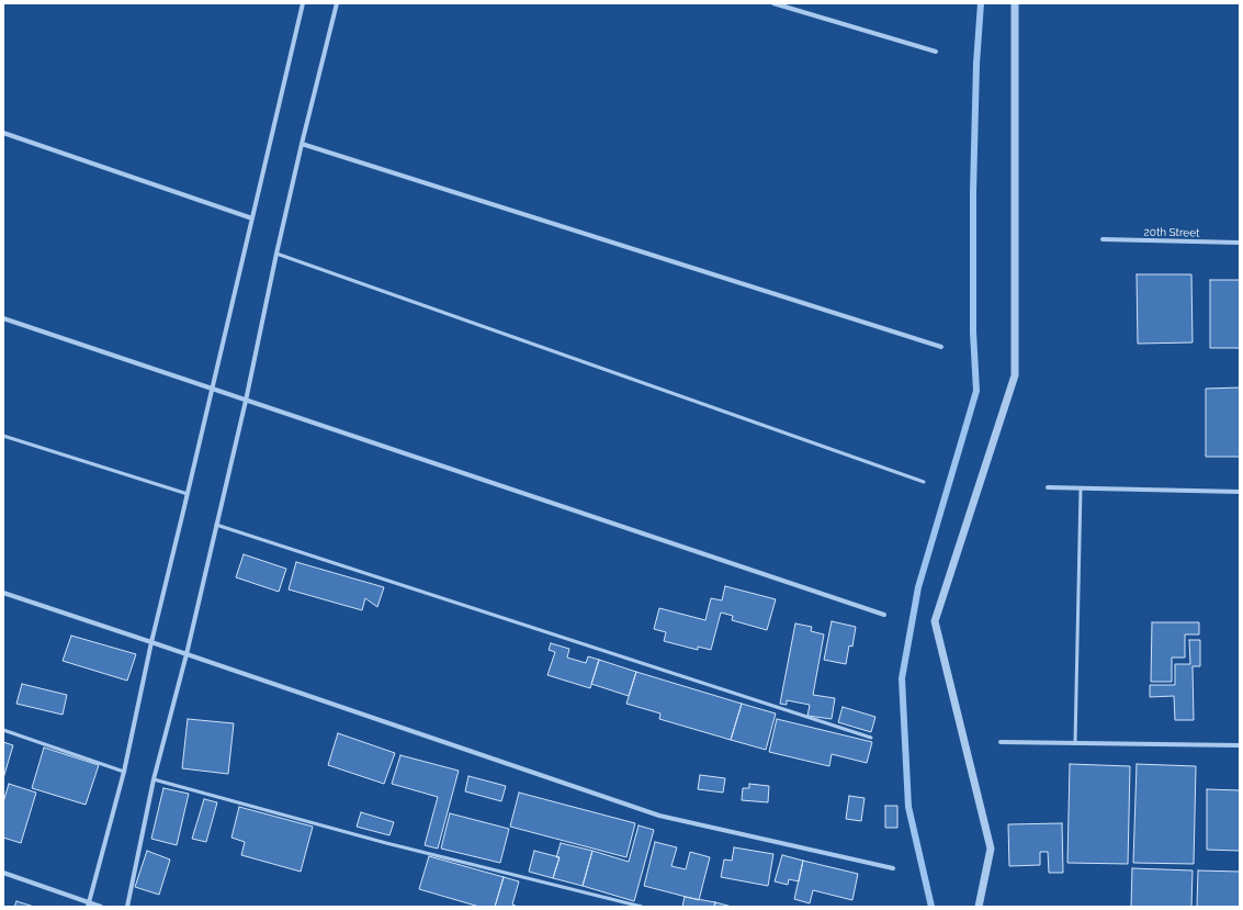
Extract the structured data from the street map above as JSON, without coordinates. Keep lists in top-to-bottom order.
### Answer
{
  "streets": {
    "street": ["20th Street"]
  }
}
